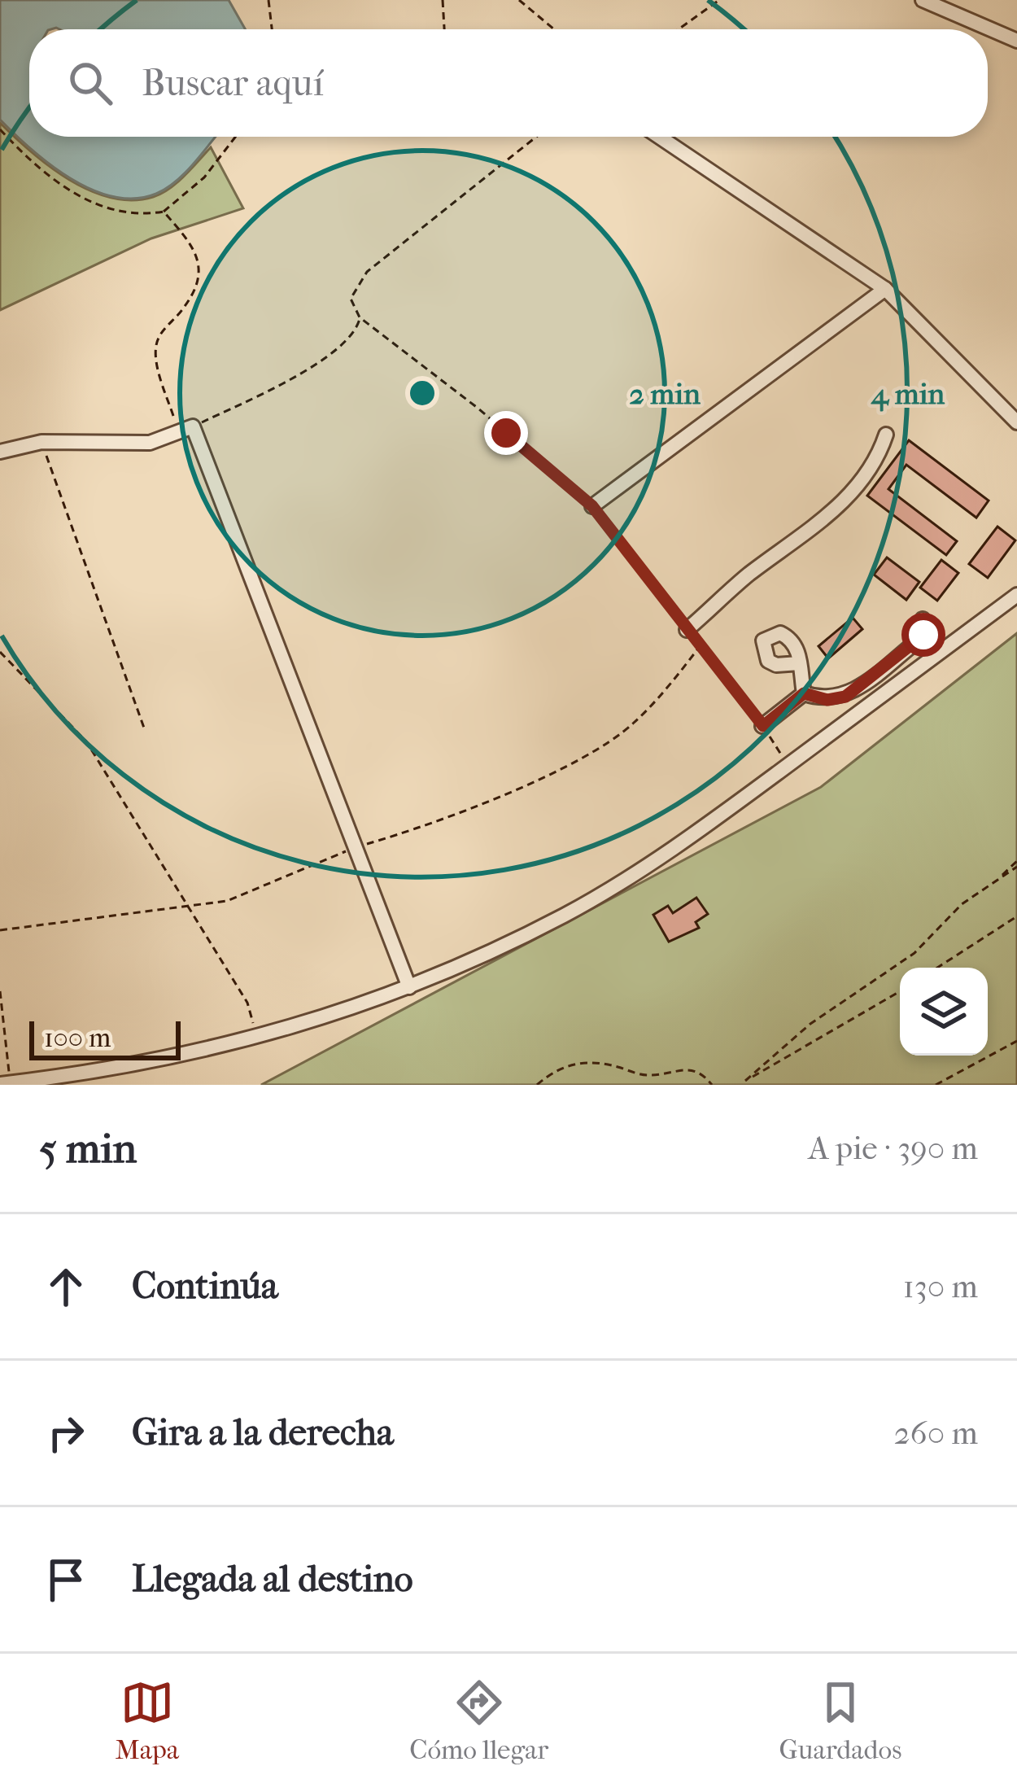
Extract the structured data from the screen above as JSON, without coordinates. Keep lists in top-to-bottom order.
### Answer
{
  "scale_bar": "100 m",
  "page": {
    "search": "Buscar aquí",
    "scale": "100 m",
    "heading": ["5 min", "A pie · 390 m"],
    "list": [
      ["Continúa", "130 m"],
      ["Gira a la derecha", "260 m"],
      "Llegada al destino"
    ],
    "nav": ["Mapa", "Cómo llegar", "Guardados"]
  },
  "rings": ["2 min", "4 min"]
}
